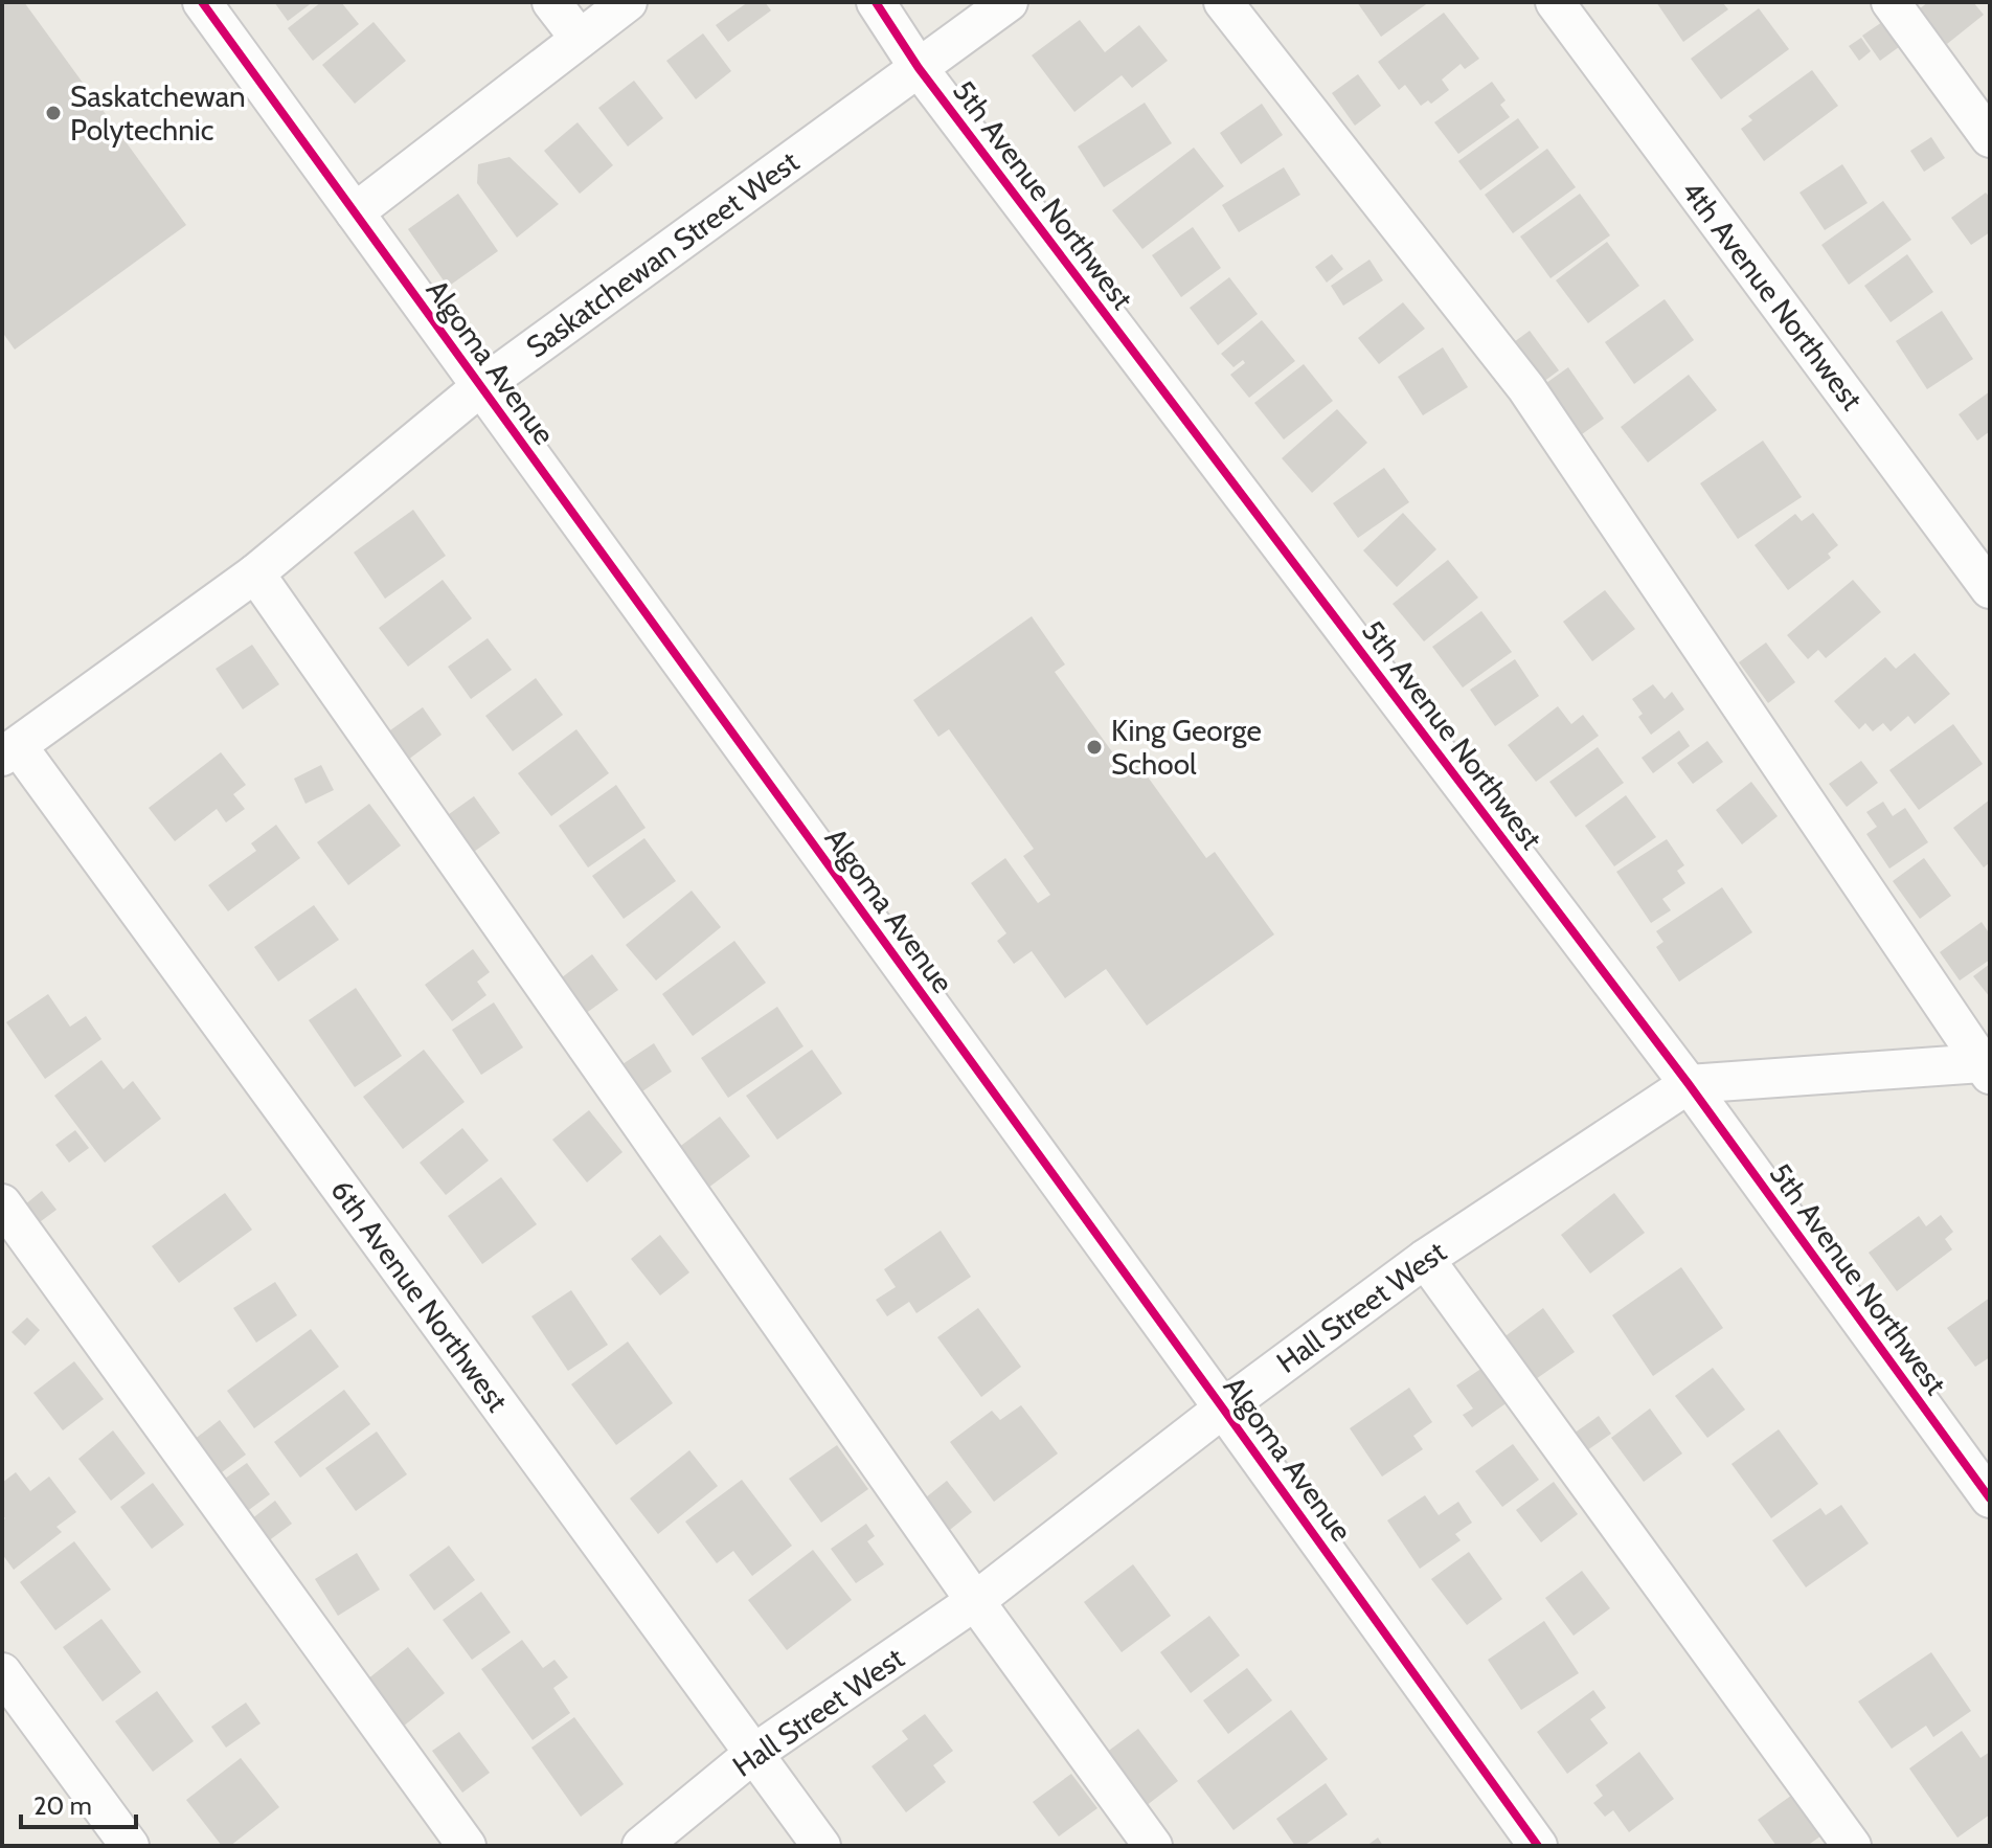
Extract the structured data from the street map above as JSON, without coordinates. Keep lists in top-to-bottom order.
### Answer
{
  "streets": {
    "street": [
      "5th Avenue Northwest",
      "Saskatchewan Street West",
      "4th Avenue Northwest",
      "Algoma Avenue",
      "6th Avenue Northwest",
      "Hall Street West"
    ]
  },
  "crossings": [
    ["5th Avenue Northwest", "Saskatchewan Street West"],
    ["5th Avenue Northwest", "Hall Street West"],
    ["Saskatchewan Street West", "Algoma Avenue"],
    ["Saskatchewan Street West", "6th Avenue Northwest"],
    ["Algoma Avenue", "Hall Street West"],
    ["6th Avenue Northwest", "Hall Street West"]
  ],
  "places": ["Saskatchewan Polytechnic", "King George School"],
  "scale_bar": "20 m"
}
